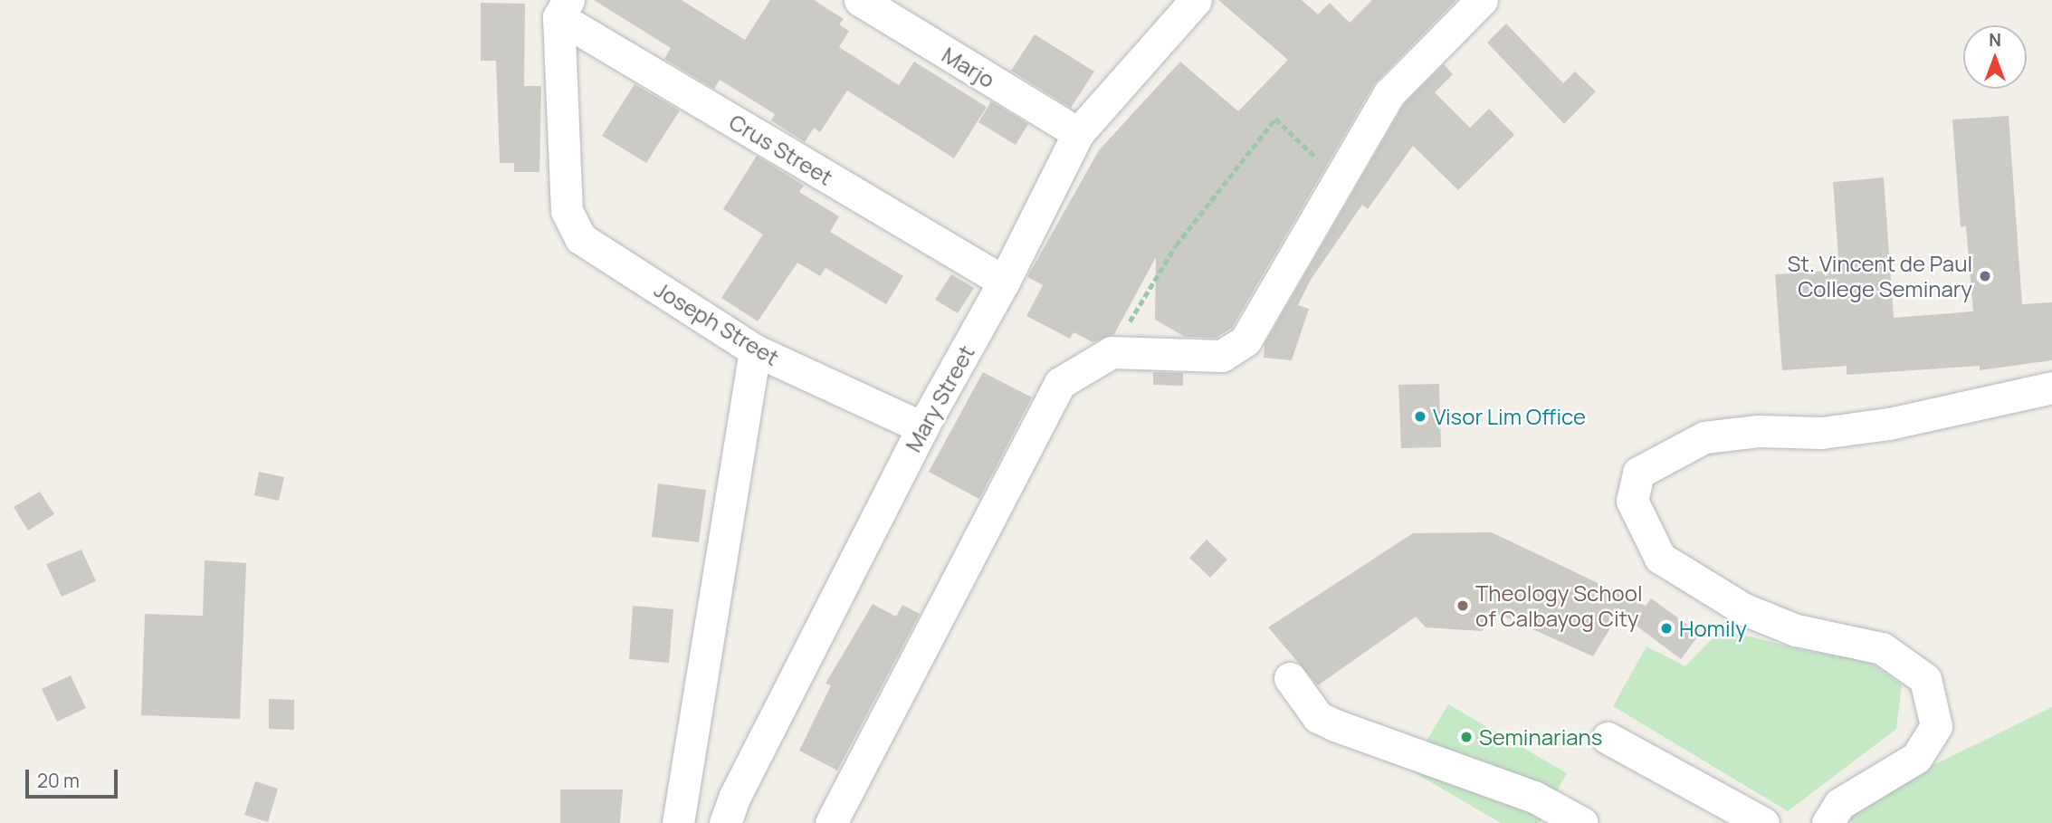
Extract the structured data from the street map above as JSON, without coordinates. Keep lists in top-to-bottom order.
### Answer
{
  "streets": {
    "street": [
      "Marjo",
      "Crus Street",
      "Joseph Street",
      "Mary Street"
    ]
  },
  "crossings": [
    ["Marjo", "Mary Street"],
    ["Crus Street", "Joseph Street"],
    ["Crus Street", "Mary Street"],
    ["Joseph Street", "Mary Street"]
  ],
  "places": [
    "St. Vincent de Paul College Seminary",
    "Visor Lim Office",
    "Theology School of Calbayog City",
    "Homily",
    "Seminarians"
  ],
  "scale_bar": "20 m",
  "north": "top"
}
